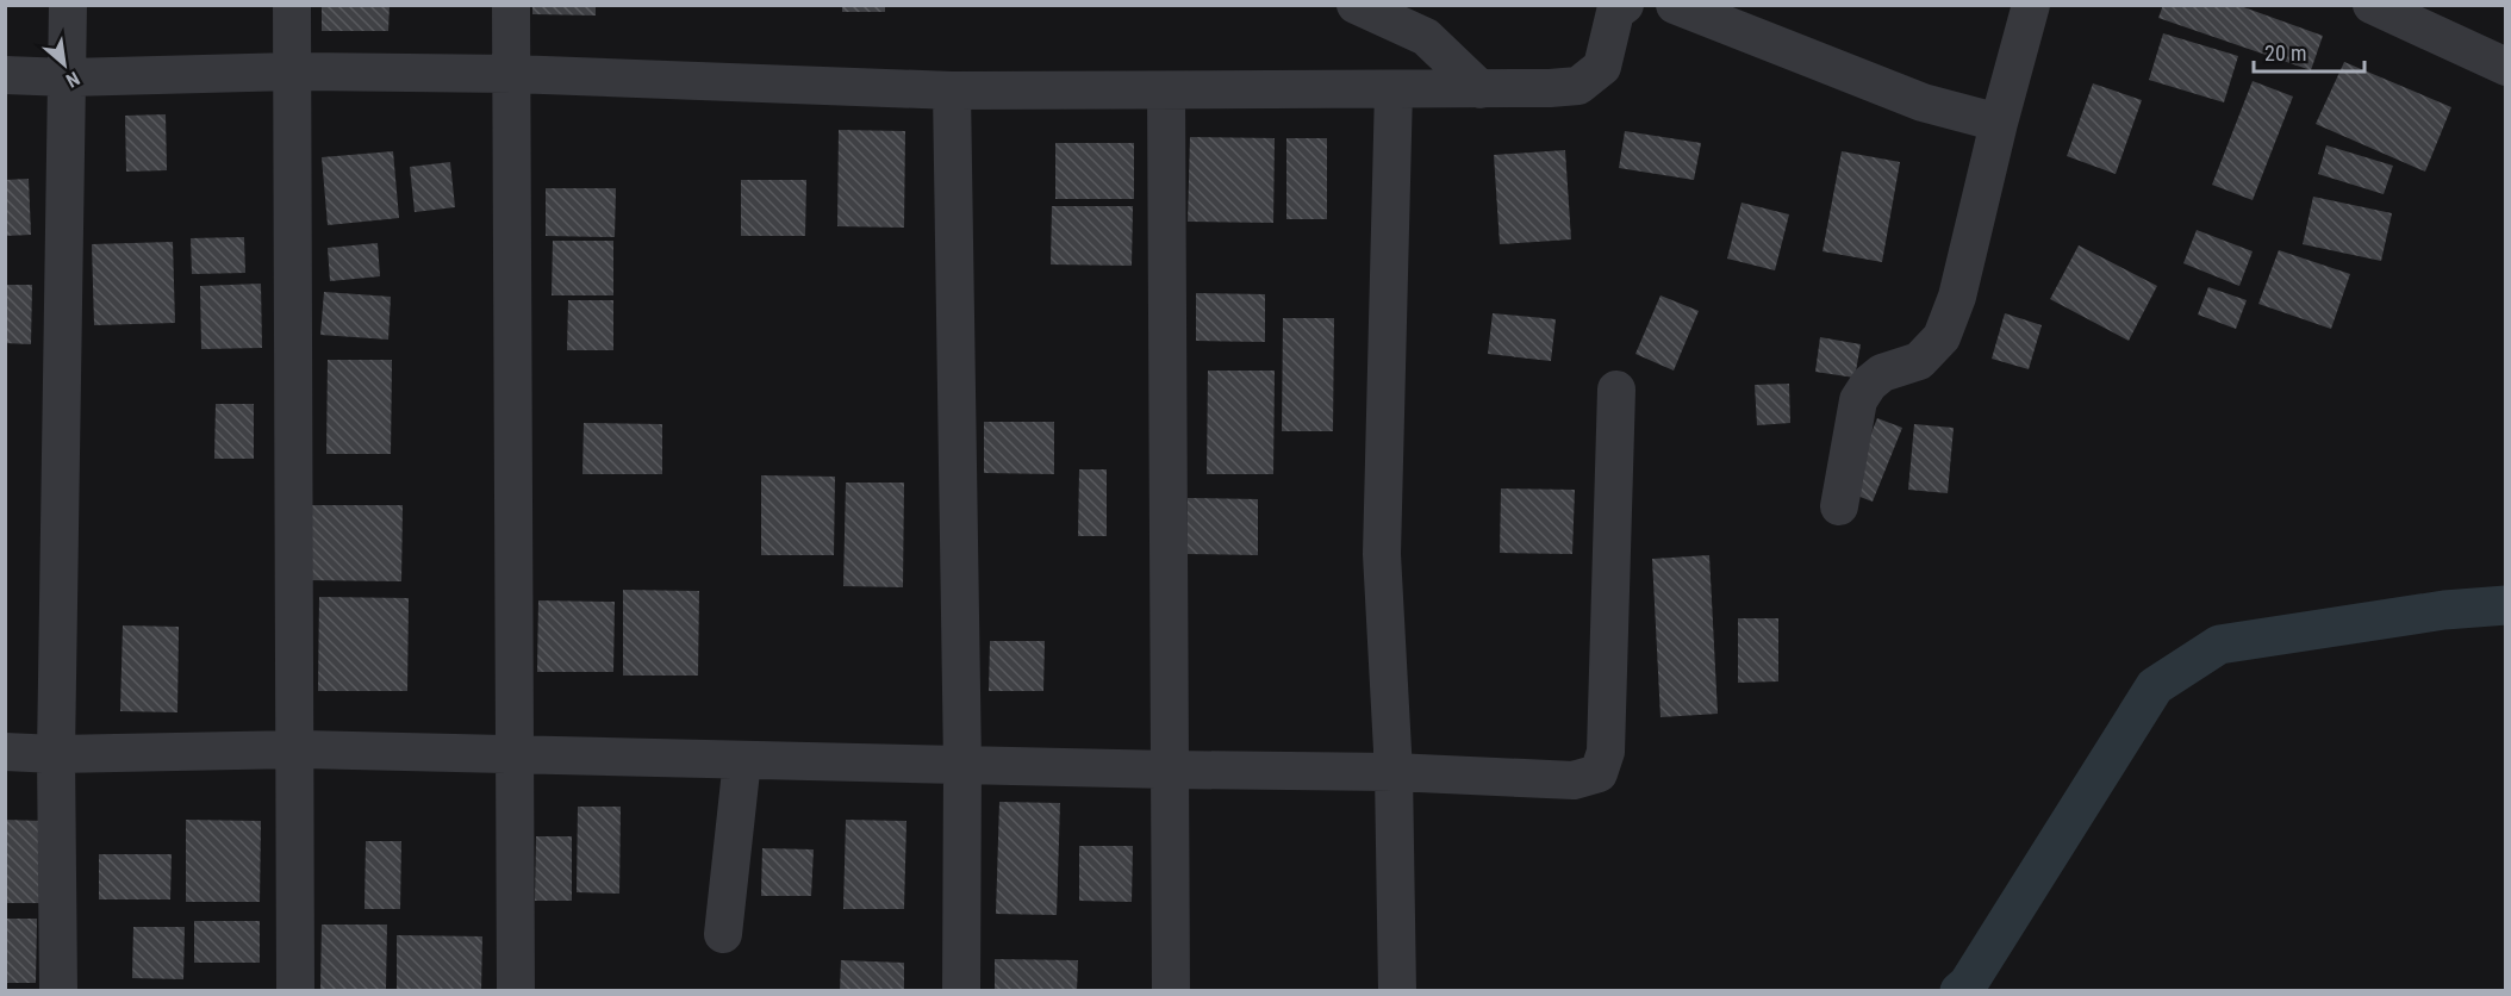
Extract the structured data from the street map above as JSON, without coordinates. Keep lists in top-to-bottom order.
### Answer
{
  "scale_bar": "20 m",
  "north": "bottom right"
}
